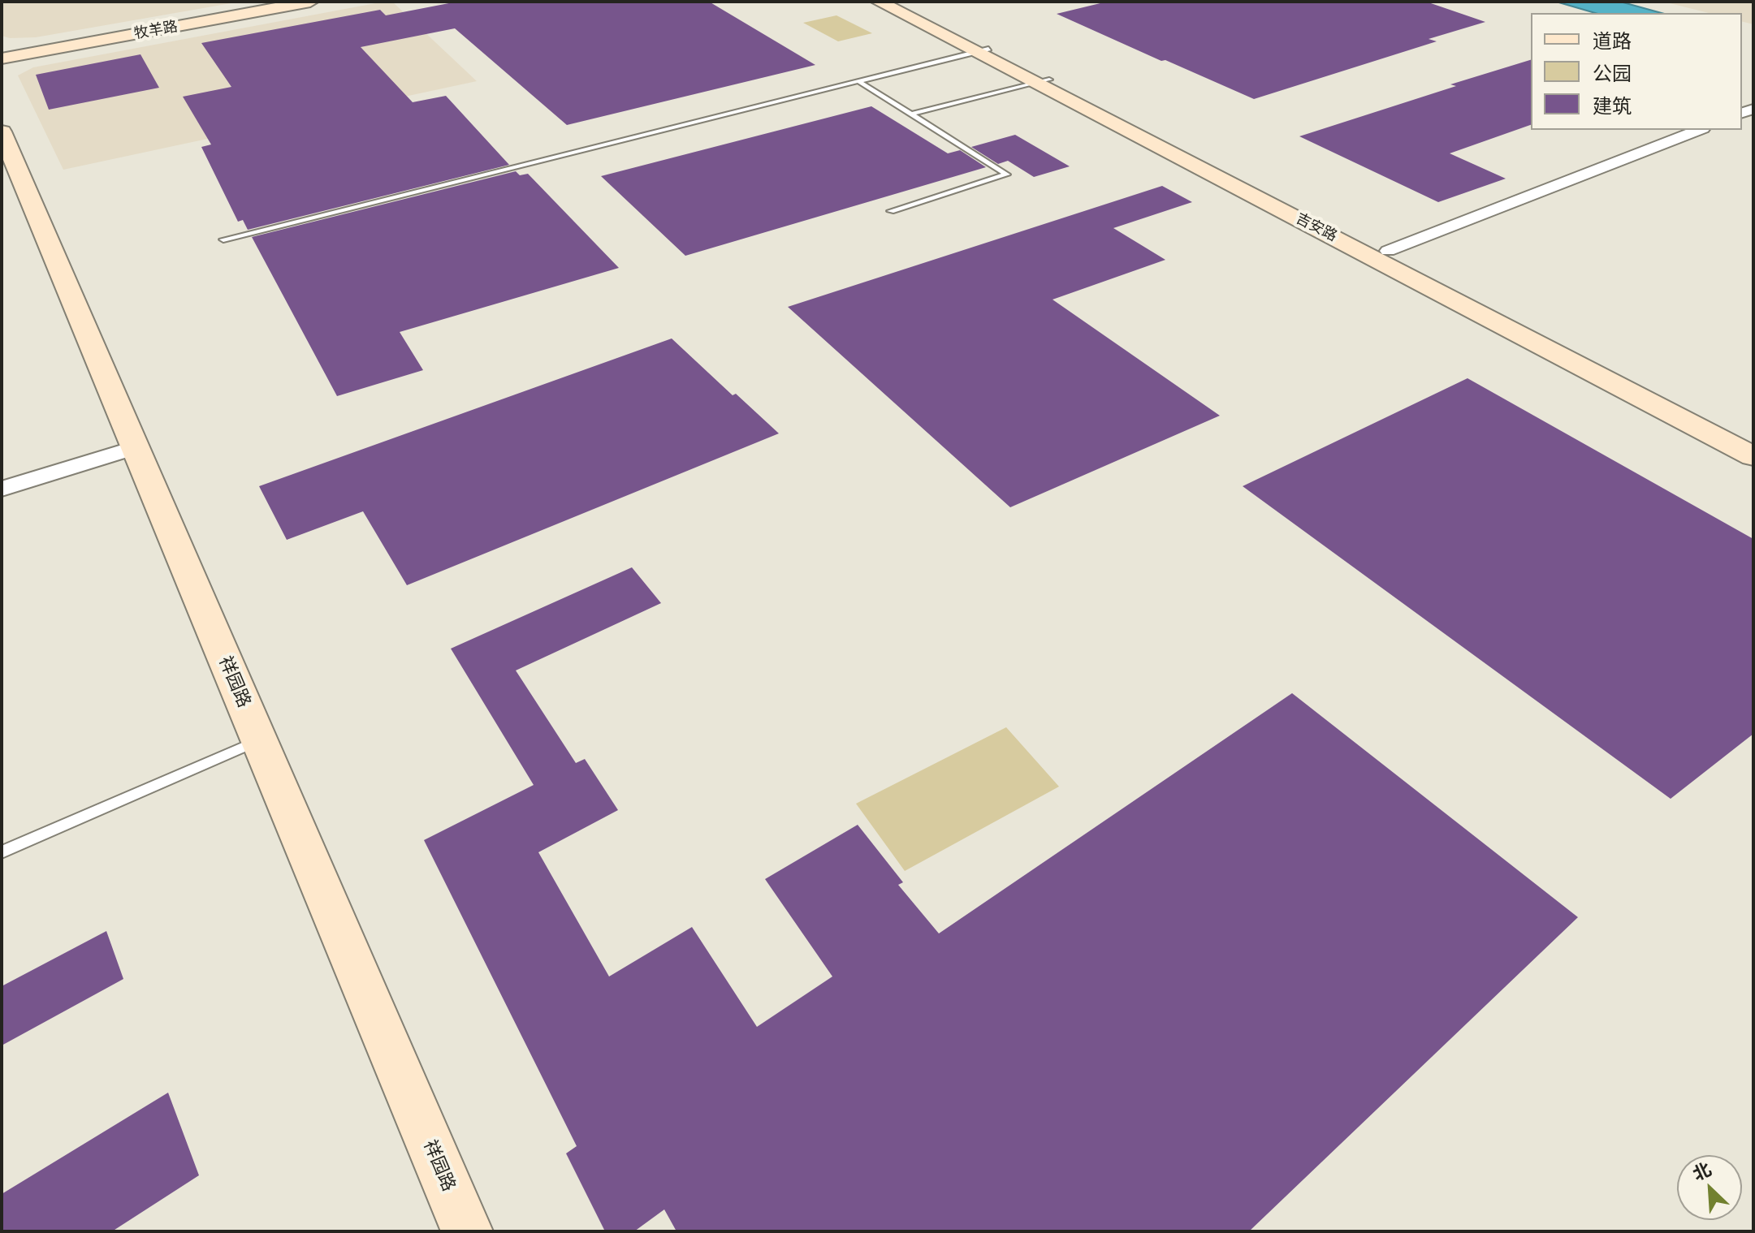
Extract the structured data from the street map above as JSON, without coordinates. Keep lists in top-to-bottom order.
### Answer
{
  "streets": {
    "street": ["牧羊路", "吉安路", "祥园路"]
  },
  "legend": ["道路", "公园", "建筑"],
  "north": "top left"
}
